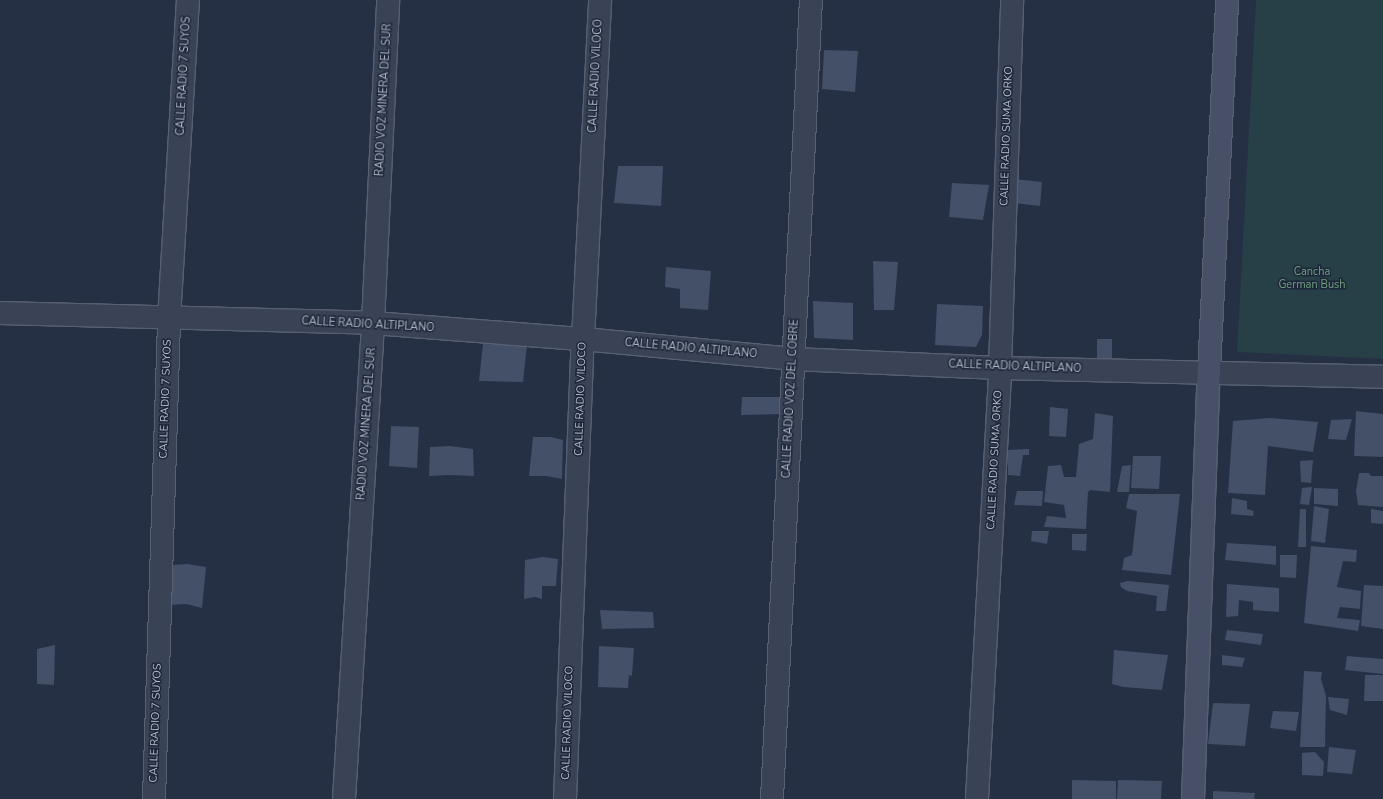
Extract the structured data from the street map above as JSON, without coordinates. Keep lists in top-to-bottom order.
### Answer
{
  "streets": {
    "street": [
      "CALLE RADIO 7 SUYOS",
      "CALLE RADIO VILOCO",
      "RADIO VOZ MINERA DEL SUR",
      "CALLE RADIO SUMA ORKO",
      "CALLE RADIO ALTIPLANO",
      "CALLE RADIO VOZ DEL COBRE"
    ]
  },
  "crossings": [
    ["CALLE RADIO 7 SUYOS", "CALLE RADIO ALTIPLANO"],
    ["CALLE RADIO VILOCO", "CALLE RADIO ALTIPLANO"],
    ["RADIO VOZ MINERA DEL SUR", "CALLE RADIO ALTIPLANO"],
    ["CALLE RADIO SUMA ORKO", "CALLE RADIO ALTIPLANO"],
    ["CALLE RADIO ALTIPLANO", "CALLE RADIO VOZ DEL COBRE"]
  ],
  "parks": ["Cancha German Bush"]
}
